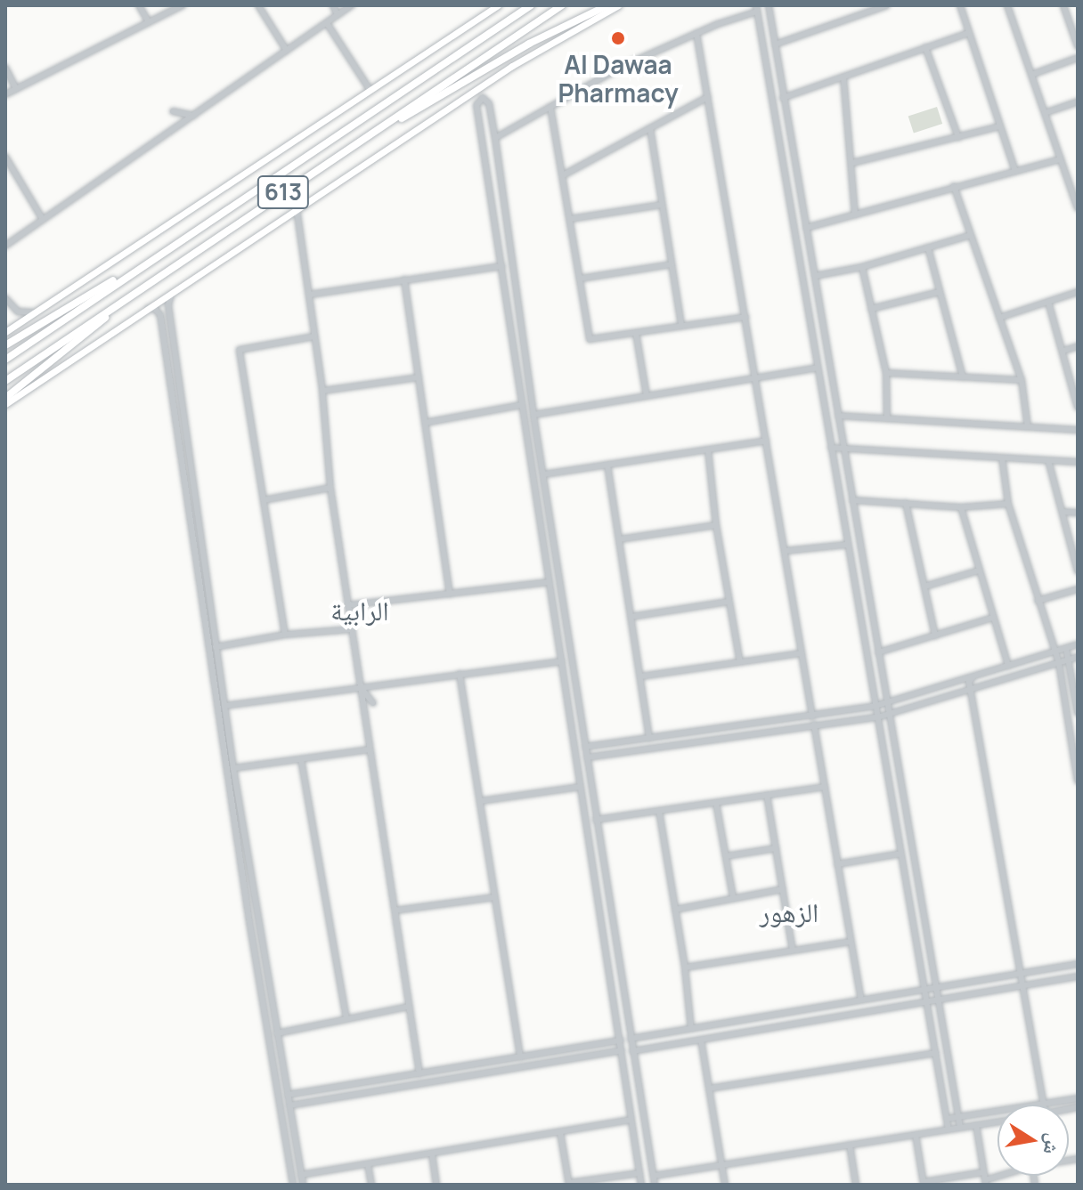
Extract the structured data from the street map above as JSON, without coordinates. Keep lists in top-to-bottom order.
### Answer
{
  "streets": {
    "highway": ["613"]
  },
  "districts": ["الرابية", "الزهور"],
  "places": ["Al Dawaa Pharmacy"],
  "north": "right"
}
